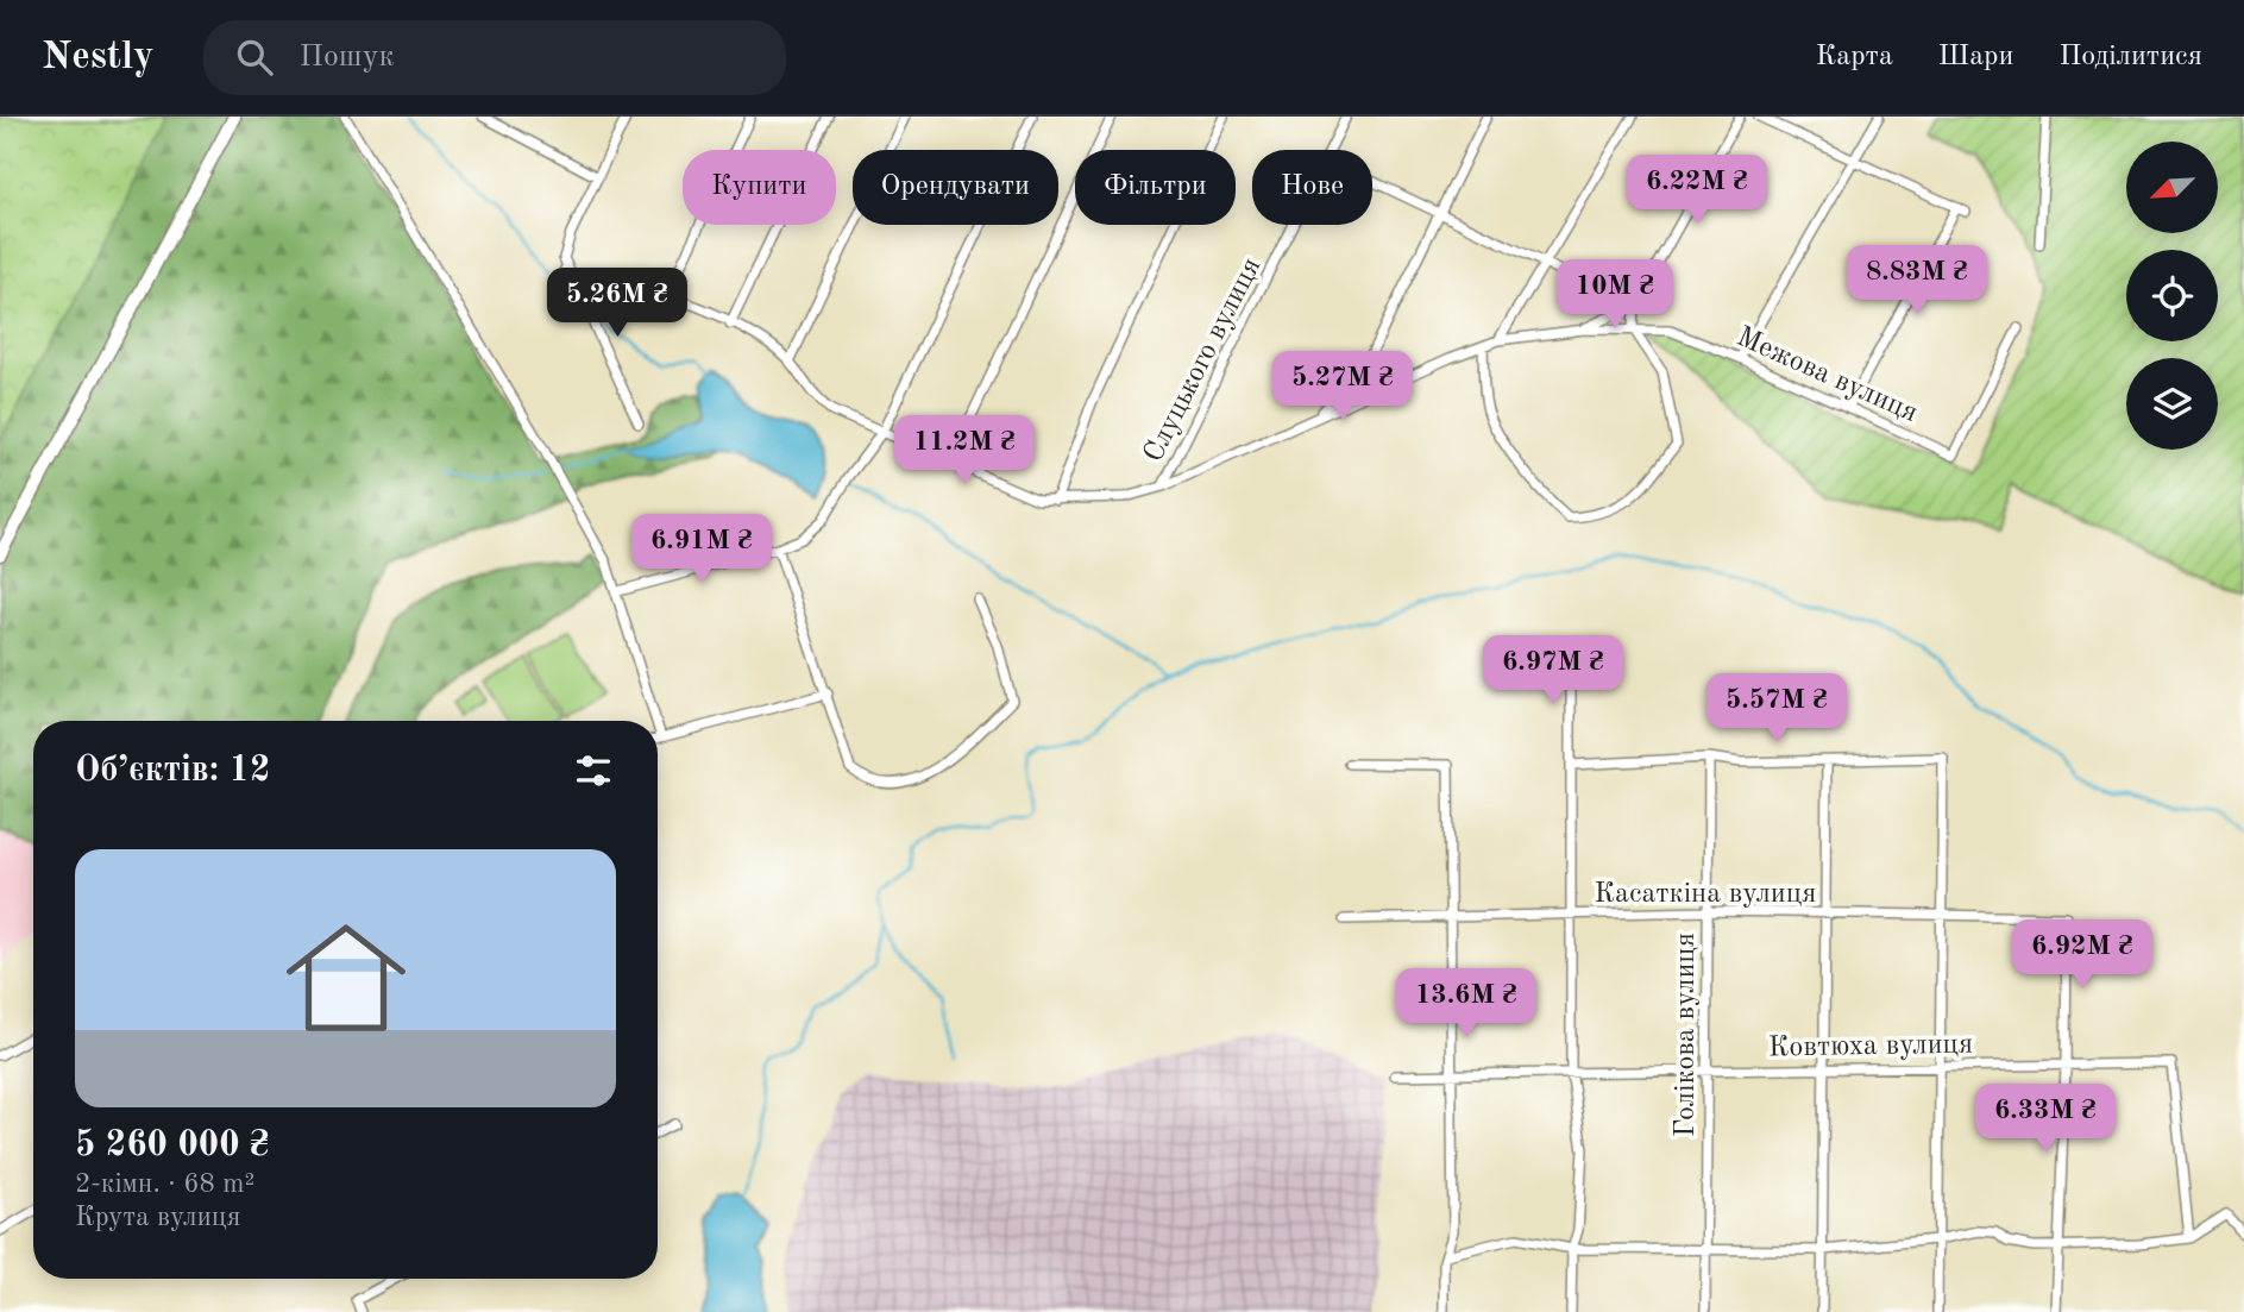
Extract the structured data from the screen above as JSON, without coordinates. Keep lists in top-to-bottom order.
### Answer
{
  "streets": {
    "street": [
      "Слуцького вулиця",
      "Межова вулиця",
      "Касаткіна вулиця",
      "Голікова вулиця",
      "Ковтюха вулиця"
    ]
  },
  "crossings": [
    ["Касаткіна вулиця", "Голікова вулиця"],
    ["Касаткіна вулиця", "Ковтюха вулиця"],
    ["Голікова вулиця", "Ковтюха вулиця"]
  ],
  "north": "bottom left",
  "page": {
    "header": "Nestly",
    "search": "Пошук",
    "nav": ["Карта", "Шари", "Поділитися"],
    "chip": [
      "Купити",
      "Орендувати",
      "Фільтри",
      "Нове"
    ],
    "price": [
      "6.22M ₴",
      "8.83M ₴",
      "10M ₴",
      "5.26M ₴",
      "5.27M ₴",
      "11.2M ₴",
      "6.91M ₴",
      "6.97M ₴",
      "5.57M ₴",
      "6.92M ₴",
      "13.6M ₴",
      "6.33M ₴"
    ],
    "heading": "Об’єктів: 12",
    "list": [
      {
        "name": "5 260 000 ₴",
        "note": "2-кімн. · 68 m² · Крута вулиця"
      }
    ]
  }
}
